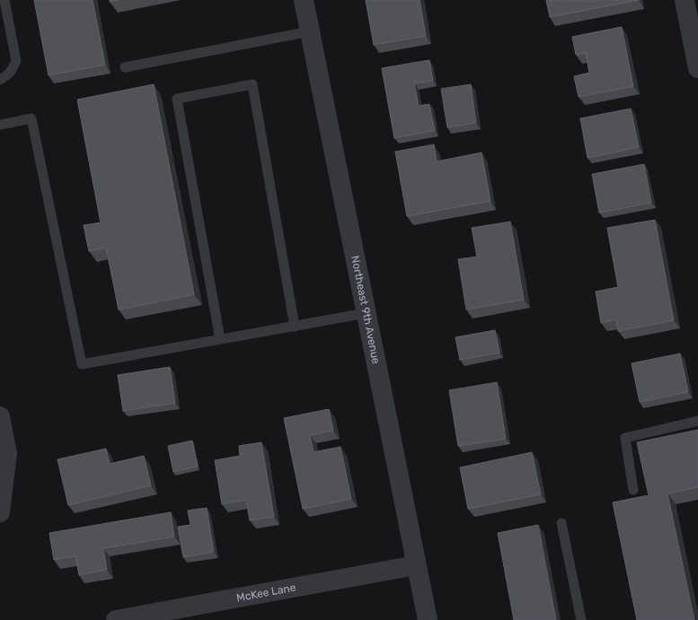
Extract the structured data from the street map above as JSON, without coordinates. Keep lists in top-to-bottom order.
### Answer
{
  "streets": {
    "street": ["Northeast 9th Avenue", "McKee Lane"]
  },
  "crossings": [
    ["Northeast 9th Avenue", "McKee Lane"]
  ]
}
